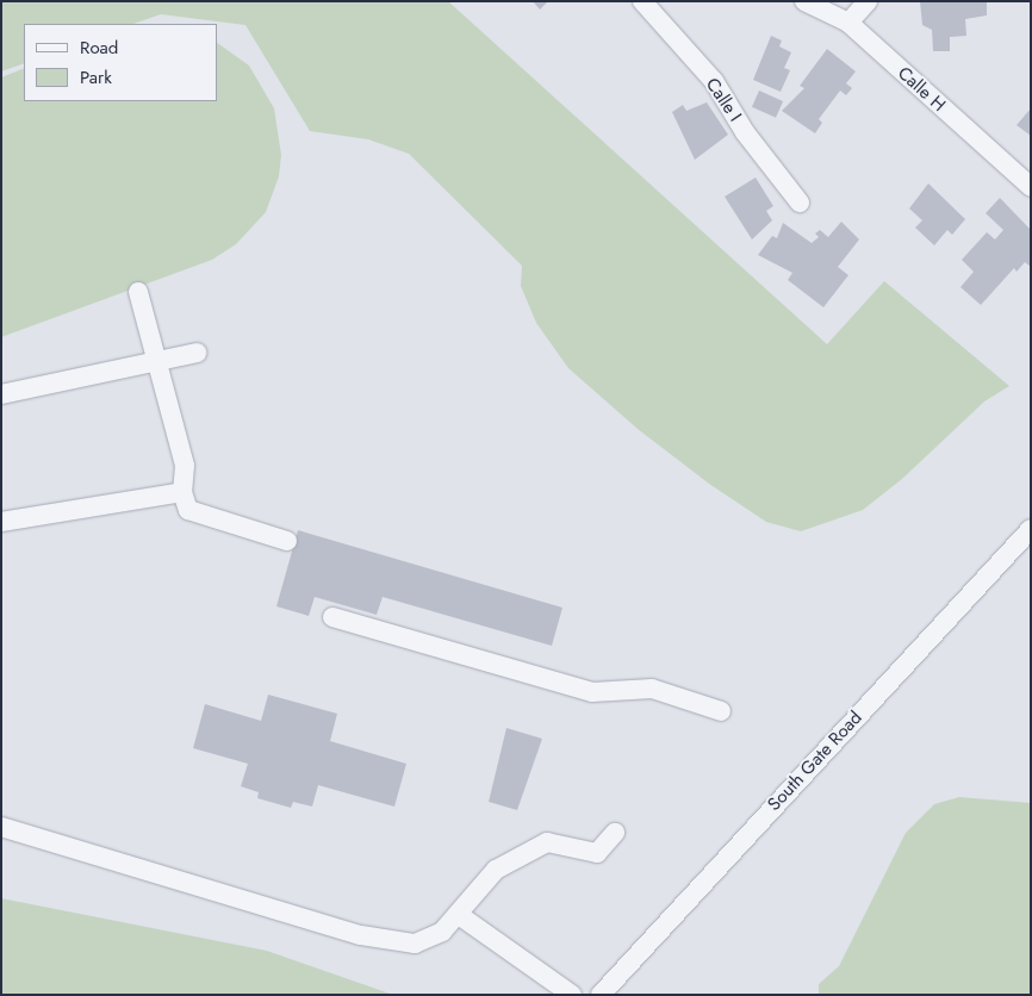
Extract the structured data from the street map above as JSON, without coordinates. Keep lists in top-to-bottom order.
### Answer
{
  "streets": {
    "street": ["Calle H", "Calle I", "South Gate Road"]
  },
  "legend": ["Road", "Park"]
}
